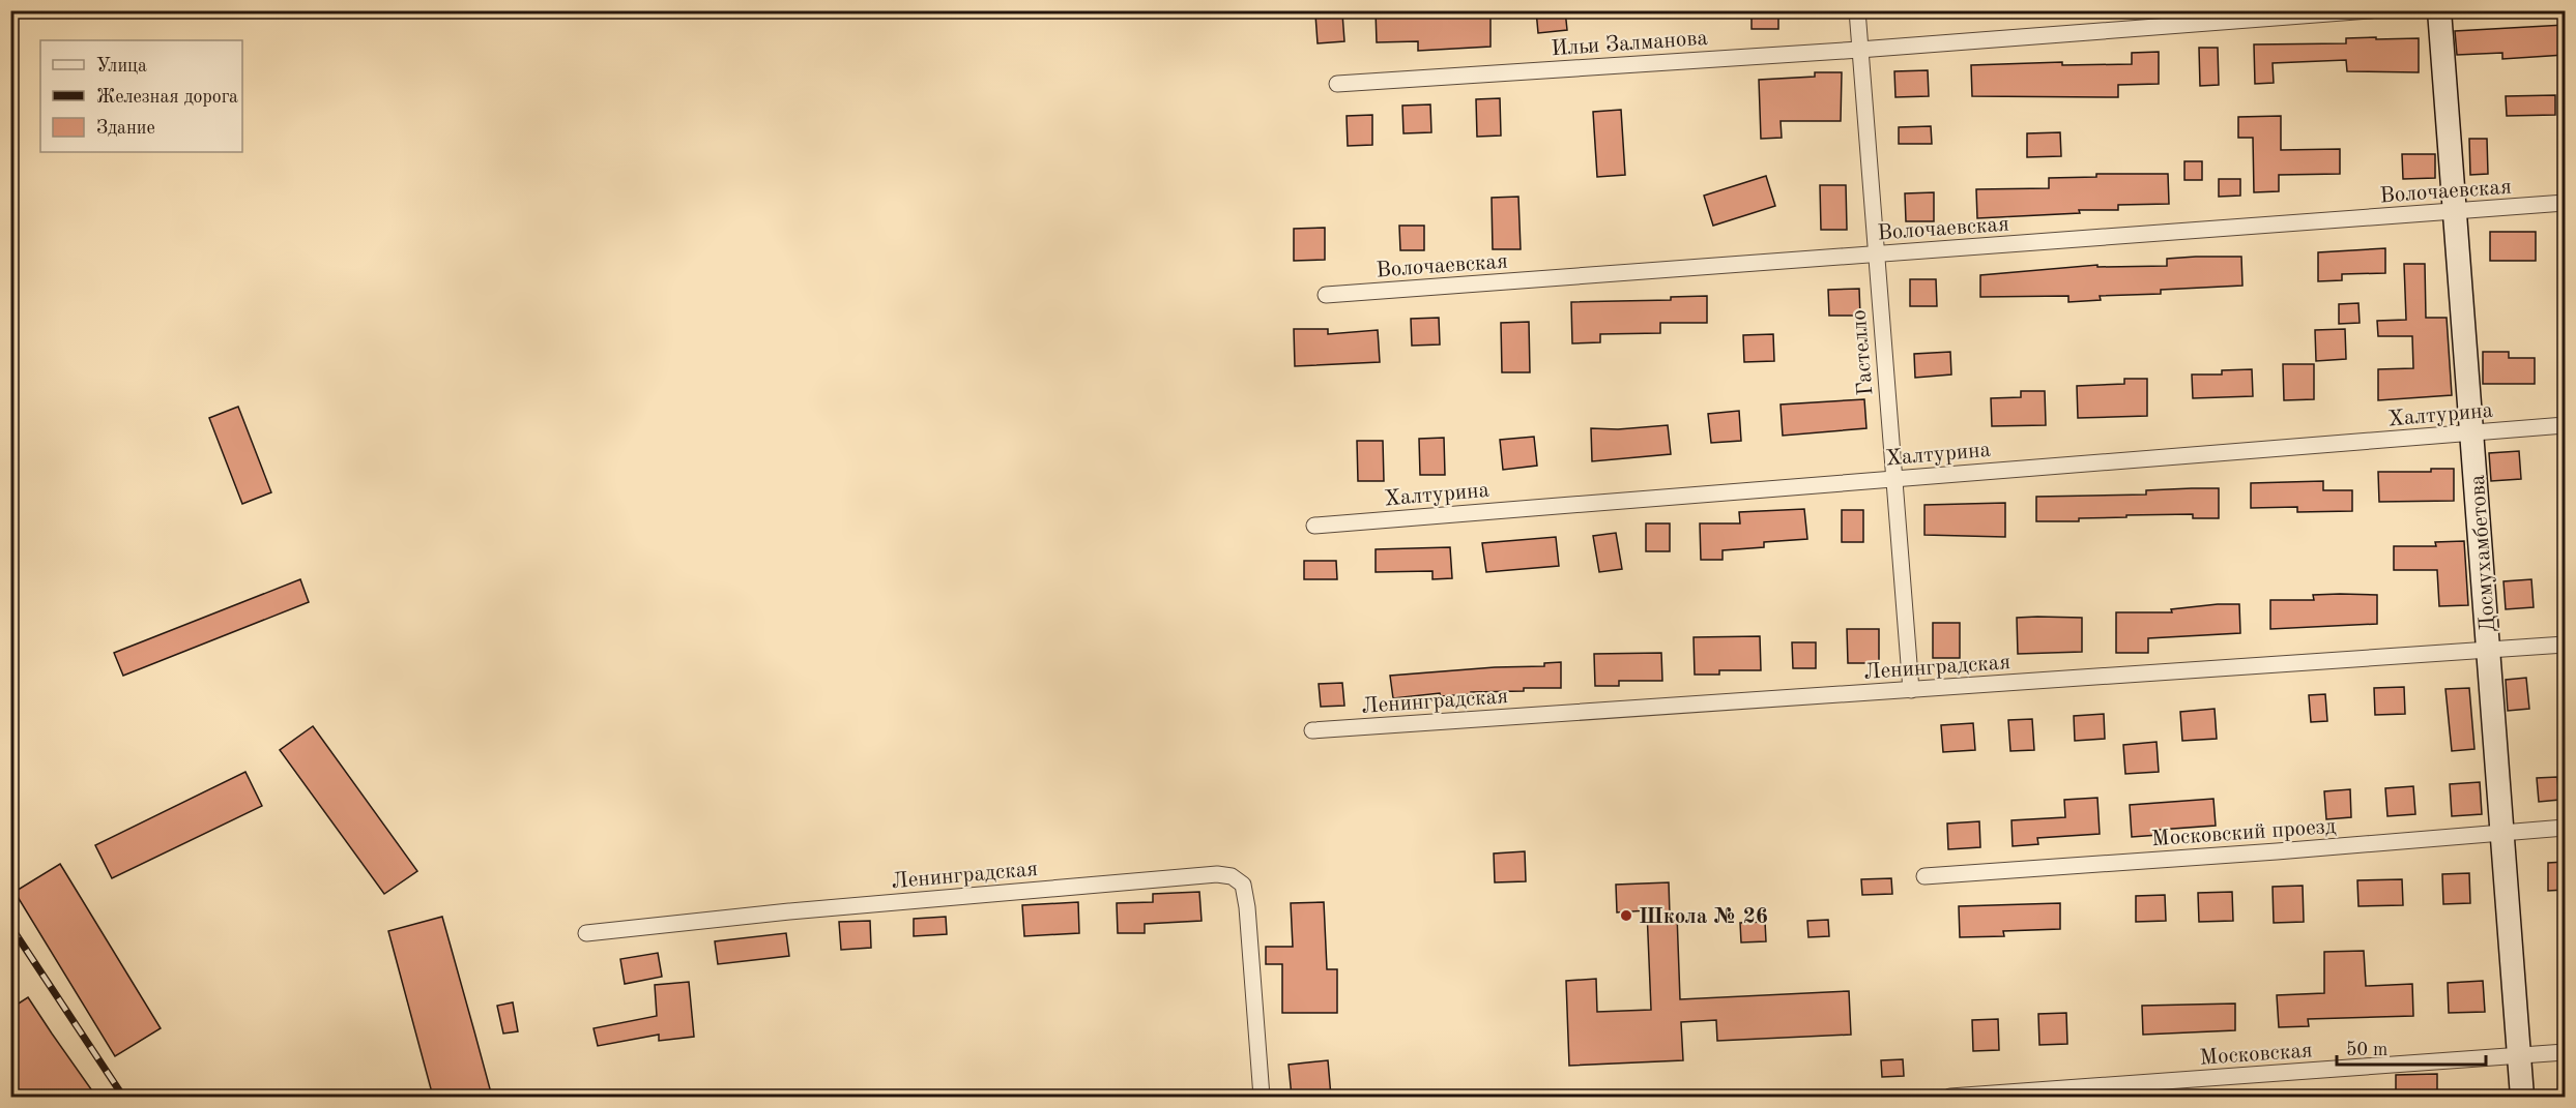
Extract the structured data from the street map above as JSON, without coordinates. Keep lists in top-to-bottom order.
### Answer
{
  "streets": {
    "street": [
      "Ильи Залманова",
      "Волочаевская",
      "Гастелло",
      "Халтурина",
      "Досмухамбетова",
      "Ленинградская",
      "Московский проезд",
      "Московская"
    ]
  },
  "crossings": [
    ["Ильи Залманова", "Гастелло"],
    ["Волочаевская", "Гастелло"],
    ["Волочаевская", "Досмухамбетова"],
    ["Гастелло", "Халтурина"],
    ["Гастелло", "Ленинградская"],
    ["Халтурина", "Досмухамбетова"],
    ["Досмухамбетова", "Ленинградская"],
    ["Досмухамбетова", "Московский проезд"],
    ["Досмухамбетова", "Московская"]
  ],
  "places": ["Школа № 26"],
  "legend": ["Улица", "Железная дорога", "Здание"],
  "scale_bar": "50 m"
}
